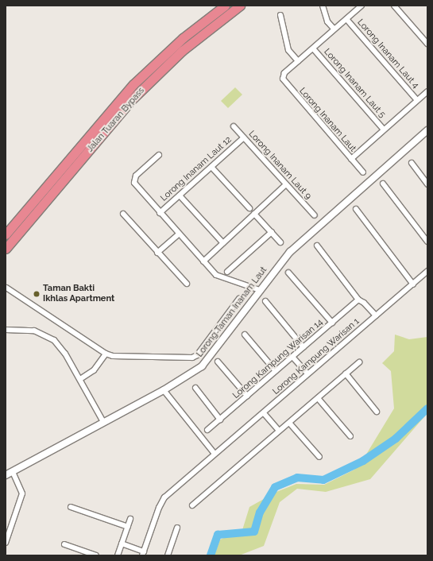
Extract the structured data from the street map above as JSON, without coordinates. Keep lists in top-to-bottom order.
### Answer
{
  "streets": {
    "highway": ["Jalan Tuaran Bypass"],
    "main road": ["Lorong Taman Inanam Laut"],
    "street": [
      "Lorong Inanam Laut 4",
      "Lorong Inanam Laut 5",
      "Lorong Inanam Laut",
      "Lorong Inanam Laut 9",
      "Lorong Inanam Laut 12",
      "Lorong Kampung Warisan 1",
      "Lorong Kampung Warisan 14"
    ]
  },
  "crossings": [
    ["Lorong Inanam Laut 9", "Lorong Inanam Laut 12"]
  ],
  "places": ["Taman Bakti Ikhlas Apartment"]
}
